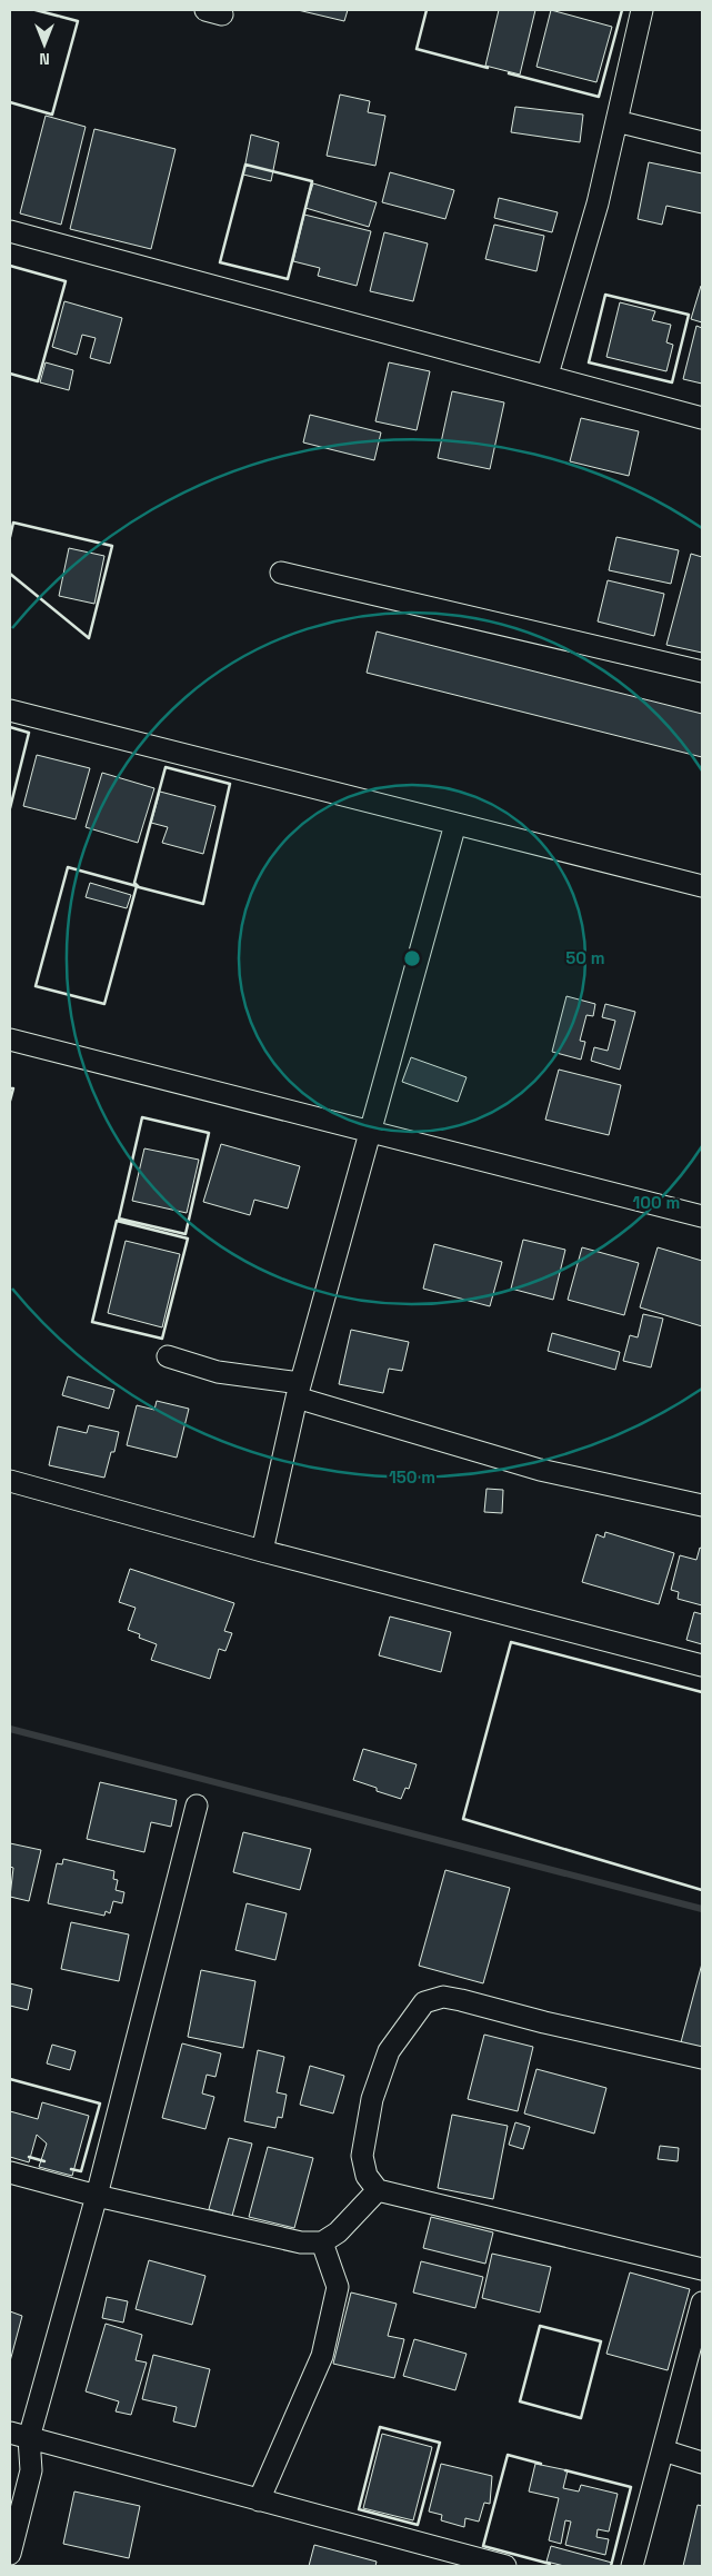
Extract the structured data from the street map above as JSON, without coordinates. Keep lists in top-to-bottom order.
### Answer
{
  "north": "bottom",
  "rings": ["50 m", "100 m", "150 m"]
}
